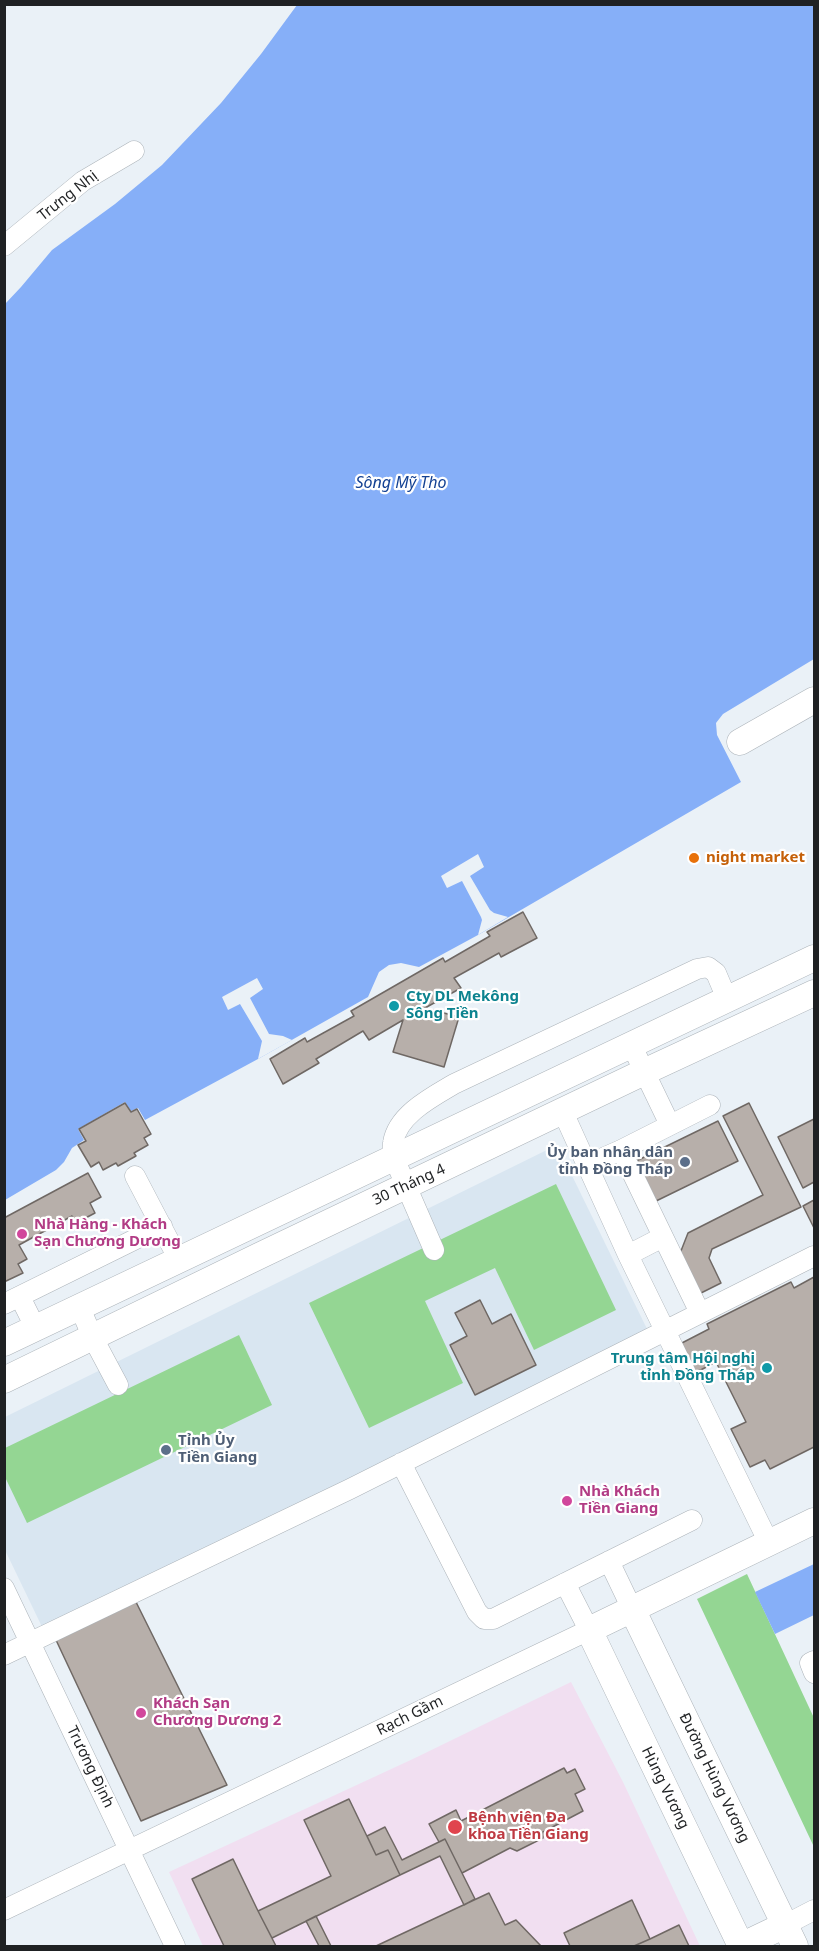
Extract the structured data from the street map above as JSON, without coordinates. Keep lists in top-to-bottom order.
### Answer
{
  "streets": {
    "main road": [
      "30 Tháng 4",
      "Rạch Gầm",
      "Đường Hùng Vương",
      "Hùng Vương"
    ],
    "street": ["Trưng Nhị", "Trương Định"]
  },
  "crossings": [
    ["Rạch Gầm", "Trương Định"],
    ["Rạch Gầm", "Đường Hùng Vương"],
    ["Rạch Gầm", "Hùng Vương"]
  ],
  "water": ["Sông Mỹ Tho"],
  "places": [
    "night market",
    "Cty DL Mekông Sông Tiền",
    "Ủy ban nhân dân tỉnh Đồng Tháp",
    "Nhà Hàng - Khách Sạn Chương Dương",
    "Trung tâm Hội nghị tỉnh Đồng Tháp",
    "Tỉnh Ủy Tiền Giang",
    "Nhà Khách Tiền Giang",
    "Khách Sạn Chương Dương 2",
    "Bệnh viện Đa khoa Tiền Giang"
  ]
}
